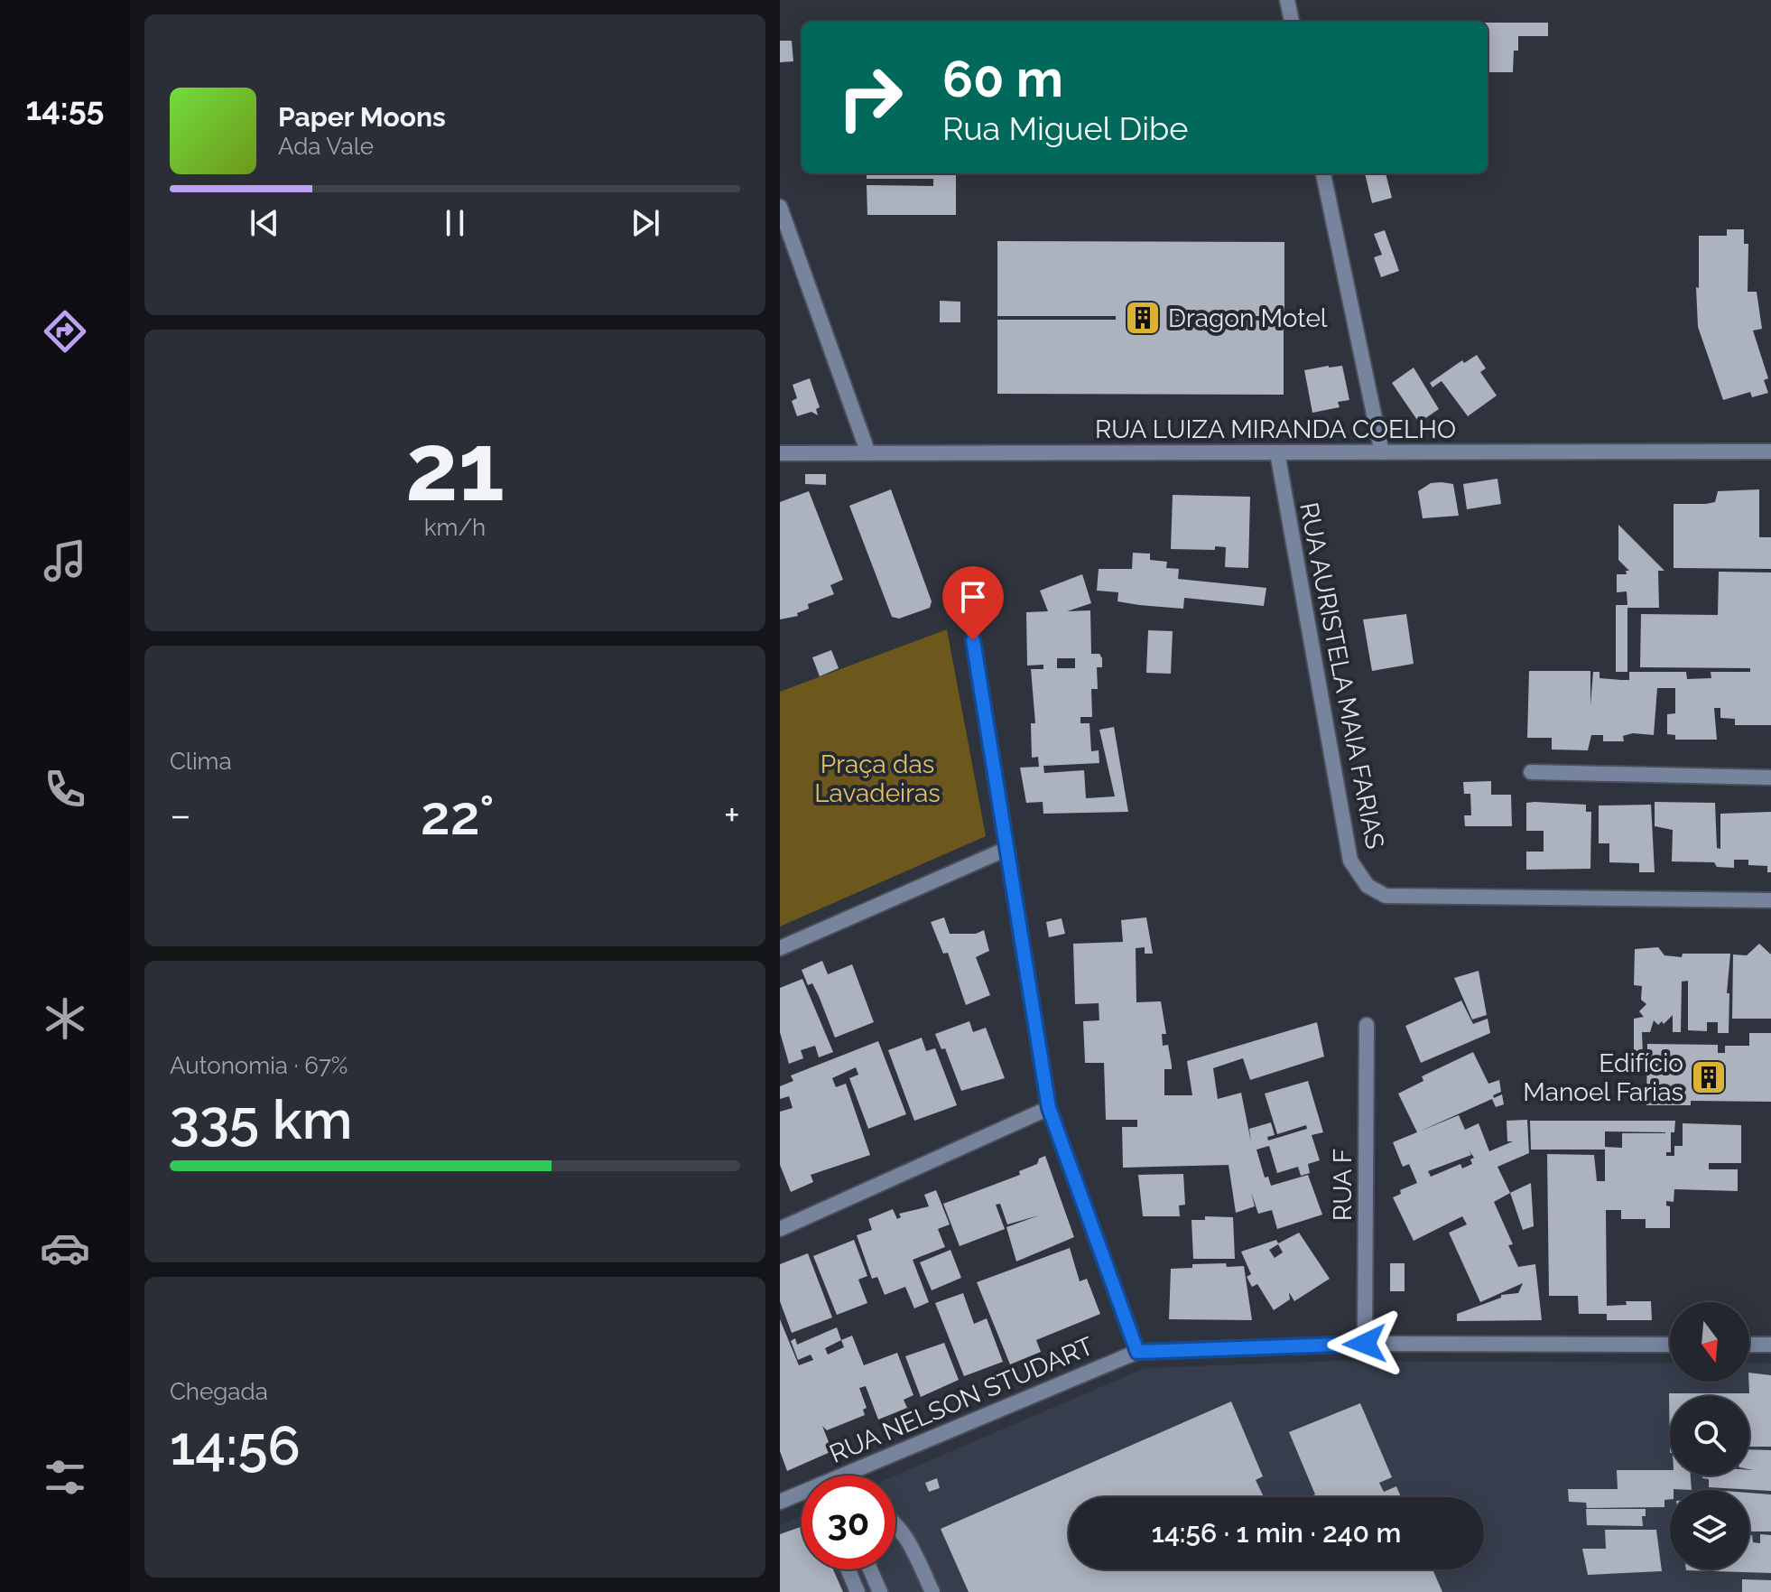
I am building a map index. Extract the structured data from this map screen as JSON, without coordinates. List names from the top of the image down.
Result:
{
  "streets": {
    "street": [
      "RUA LUIZA MIRANDA COELHO",
      "RUA AURISTELA MAIA FARIAS",
      "RUA F",
      "RUA NELSON STUDART"
    ]
  },
  "crossings": [
    ["RUA LUIZA MIRANDA COELHO", "RUA AURISTELA MAIA FARIAS"],
    ["RUA F", "RUA NELSON STUDART"]
  ],
  "parks": ["Praça das Lavadeiras"],
  "places": {
    "building": ["Dragon Motel", "Edifício Manoel Farias"]
  },
  "north": "bottom",
  "page": {
    "tabs": "14:55",
    "turn": ["60 m", "Rua Miguel Dibe"],
    "song": ["Paper Moons", "Ada Vale"],
    "tile": [
      ["21", "km/h"],
      "Clima",
      ["Autonomia · 67%", "335 km"],
      ["Chegada", "14:56"]
    ],
    "heat": ["−", "22°", "+"],
    "limit": "30",
    "trip": "14:56 · 1 min · 240 m"
  }
}
